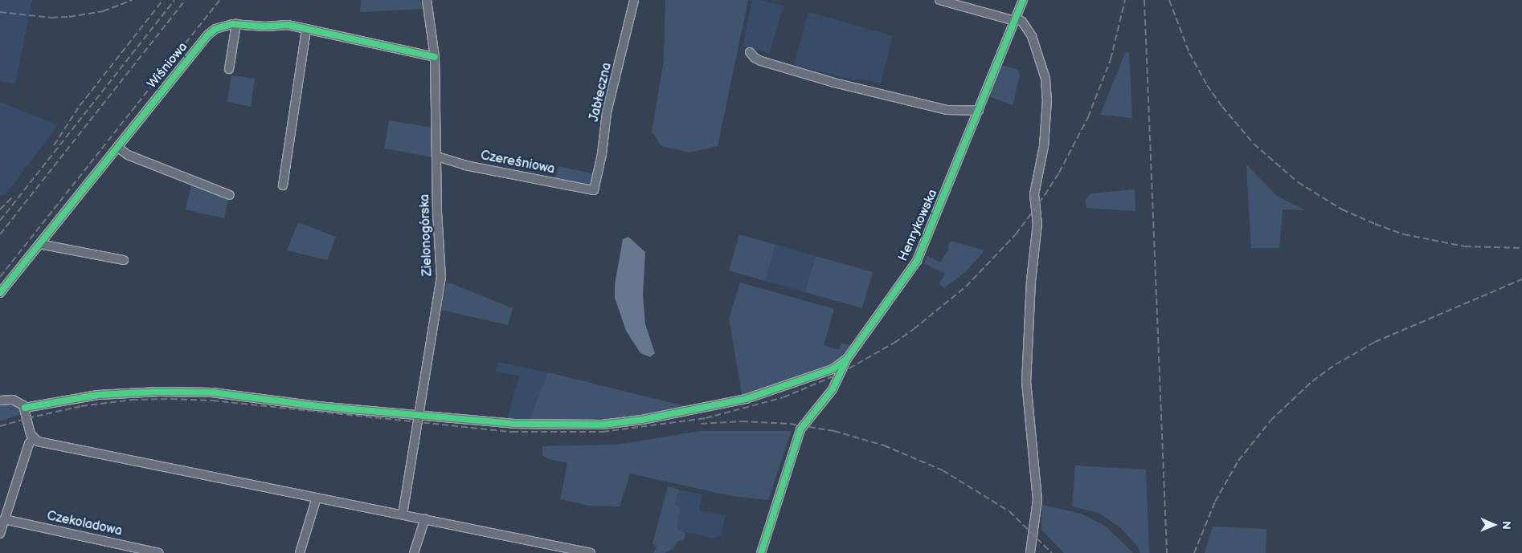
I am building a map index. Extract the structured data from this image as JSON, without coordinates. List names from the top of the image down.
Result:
{
  "streets": {
    "street": [
      "Wiśniowa",
      "Jabłeczna",
      "Czereśniowa",
      "Henrykowska",
      "Zielonogórska",
      "Czekoladowa"
    ]
  },
  "crossings": [
    ["Wiśniowa", "Zielonogórska"],
    ["Jabłeczna", "Czereśniowa"],
    ["Czereśniowa", "Zielonogórska"]
  ],
  "north": "right"
}
